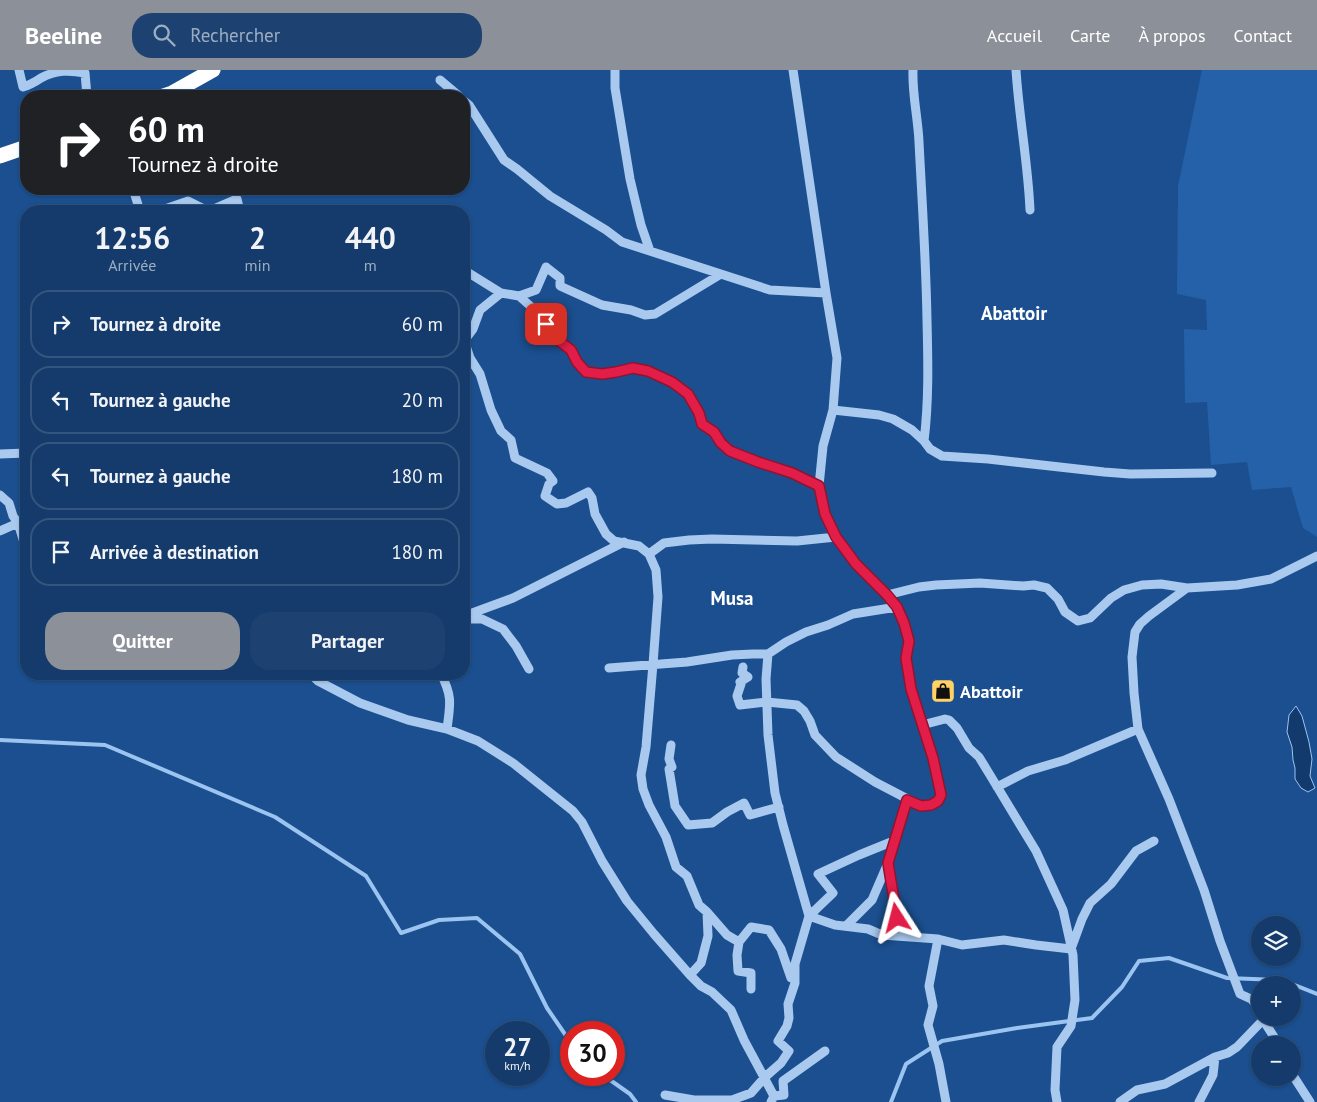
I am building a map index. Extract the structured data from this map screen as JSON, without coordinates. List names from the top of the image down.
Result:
{
  "districts": ["Abattoir", "Musa"],
  "places": {
    "shop": ["Abattoir"]
  },
  "page": {
    "header": "Beeline",
    "search": "Rechercher",
    "nav": [
      "Accueil",
      "Carte",
      "À propos",
      "Contact"
    ],
    "turn": ["60 m", "Tournez à droite"],
    "eta": [
      "12:56",
      "Arrivée",
      "2",
      "min",
      "440",
      "m"
    ],
    "list": [
      {
        "name": "Tournez à droite",
        "value": "60 m"
      },
      {
        "name": "Tournez à gauche",
        "value": "20 m"
      },
      {
        "name": "Tournez à gauche",
        "value": "180 m"
      },
      {
        "name": "Arrivée à destination",
        "value": "180 m"
      }
    ],
    "buttons": ["Quitter", "Partager"],
    "map_buttons": ["+", "−"],
    "speed": "27 km/h",
    "limit": "30"
  }
}
